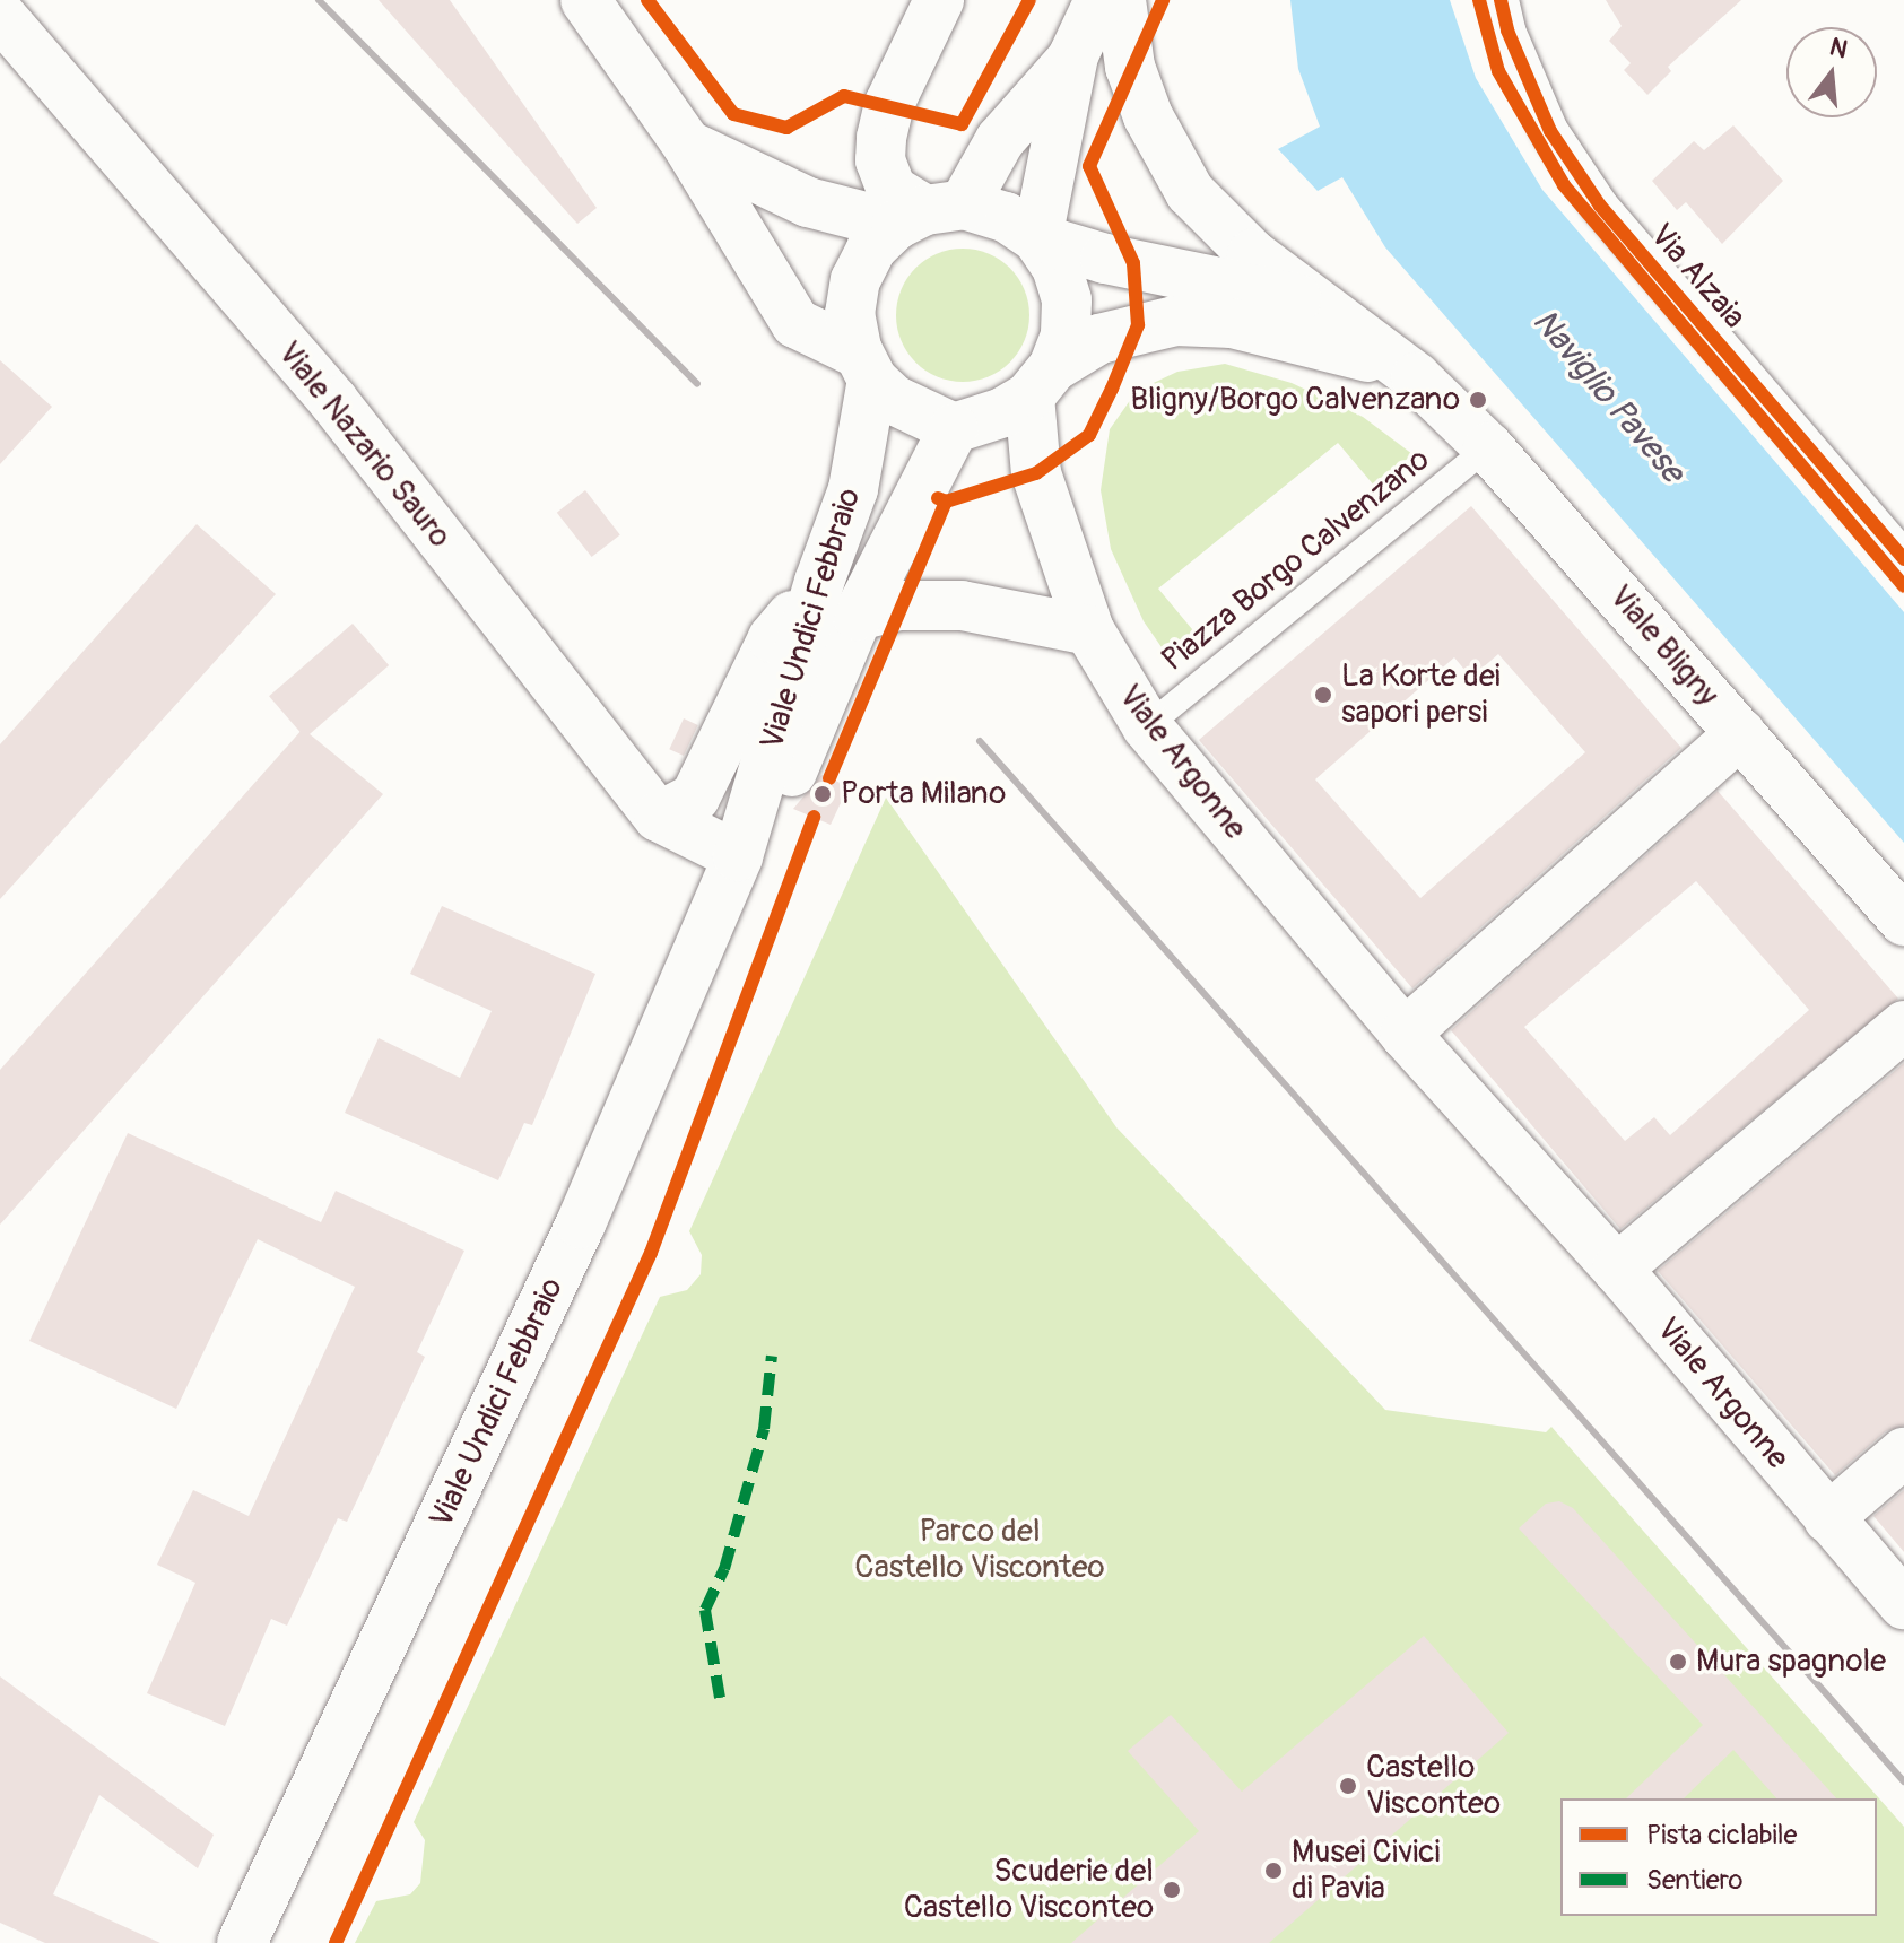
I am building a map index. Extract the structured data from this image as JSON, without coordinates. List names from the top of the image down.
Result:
{
  "streets": {
    "street": [
      "Via Alzaia",
      "Viale Nazario Sauro",
      "Viale Undici Febbraio",
      "Viale Bligny",
      "Viale Argonne"
    ],
    "lane": ["Piazza Borgo Calvenzano"]
  },
  "crossings": [
    ["Viale Nazario Sauro", "Viale Undici Febbraio"],
    ["Piazza Borgo Calvenzano", "Viale Bligny"],
    ["Piazza Borgo Calvenzano", "Viale Argonne"],
    ["Viale Undici Febbraio", "Viale Bligny"],
    ["Viale Undici Febbraio", "Viale Argonne"],
    ["Viale Bligny", "Viale Argonne"]
  ],
  "water": ["Naviglio Pavese"],
  "parks": ["Parco del Castello Visconteo"],
  "places": [
    "Bligny/Borgo Calvenzano",
    "La Korte dei sapori persi",
    "Porta Milano",
    "Mura spagnole",
    "Castello Visconteo",
    "Musei Civici di Pavia",
    "Scuderie del Castello Visconteo"
  ],
  "legend": ["Pista ciclabile", "Sentiero"],
  "north": "top"
}
